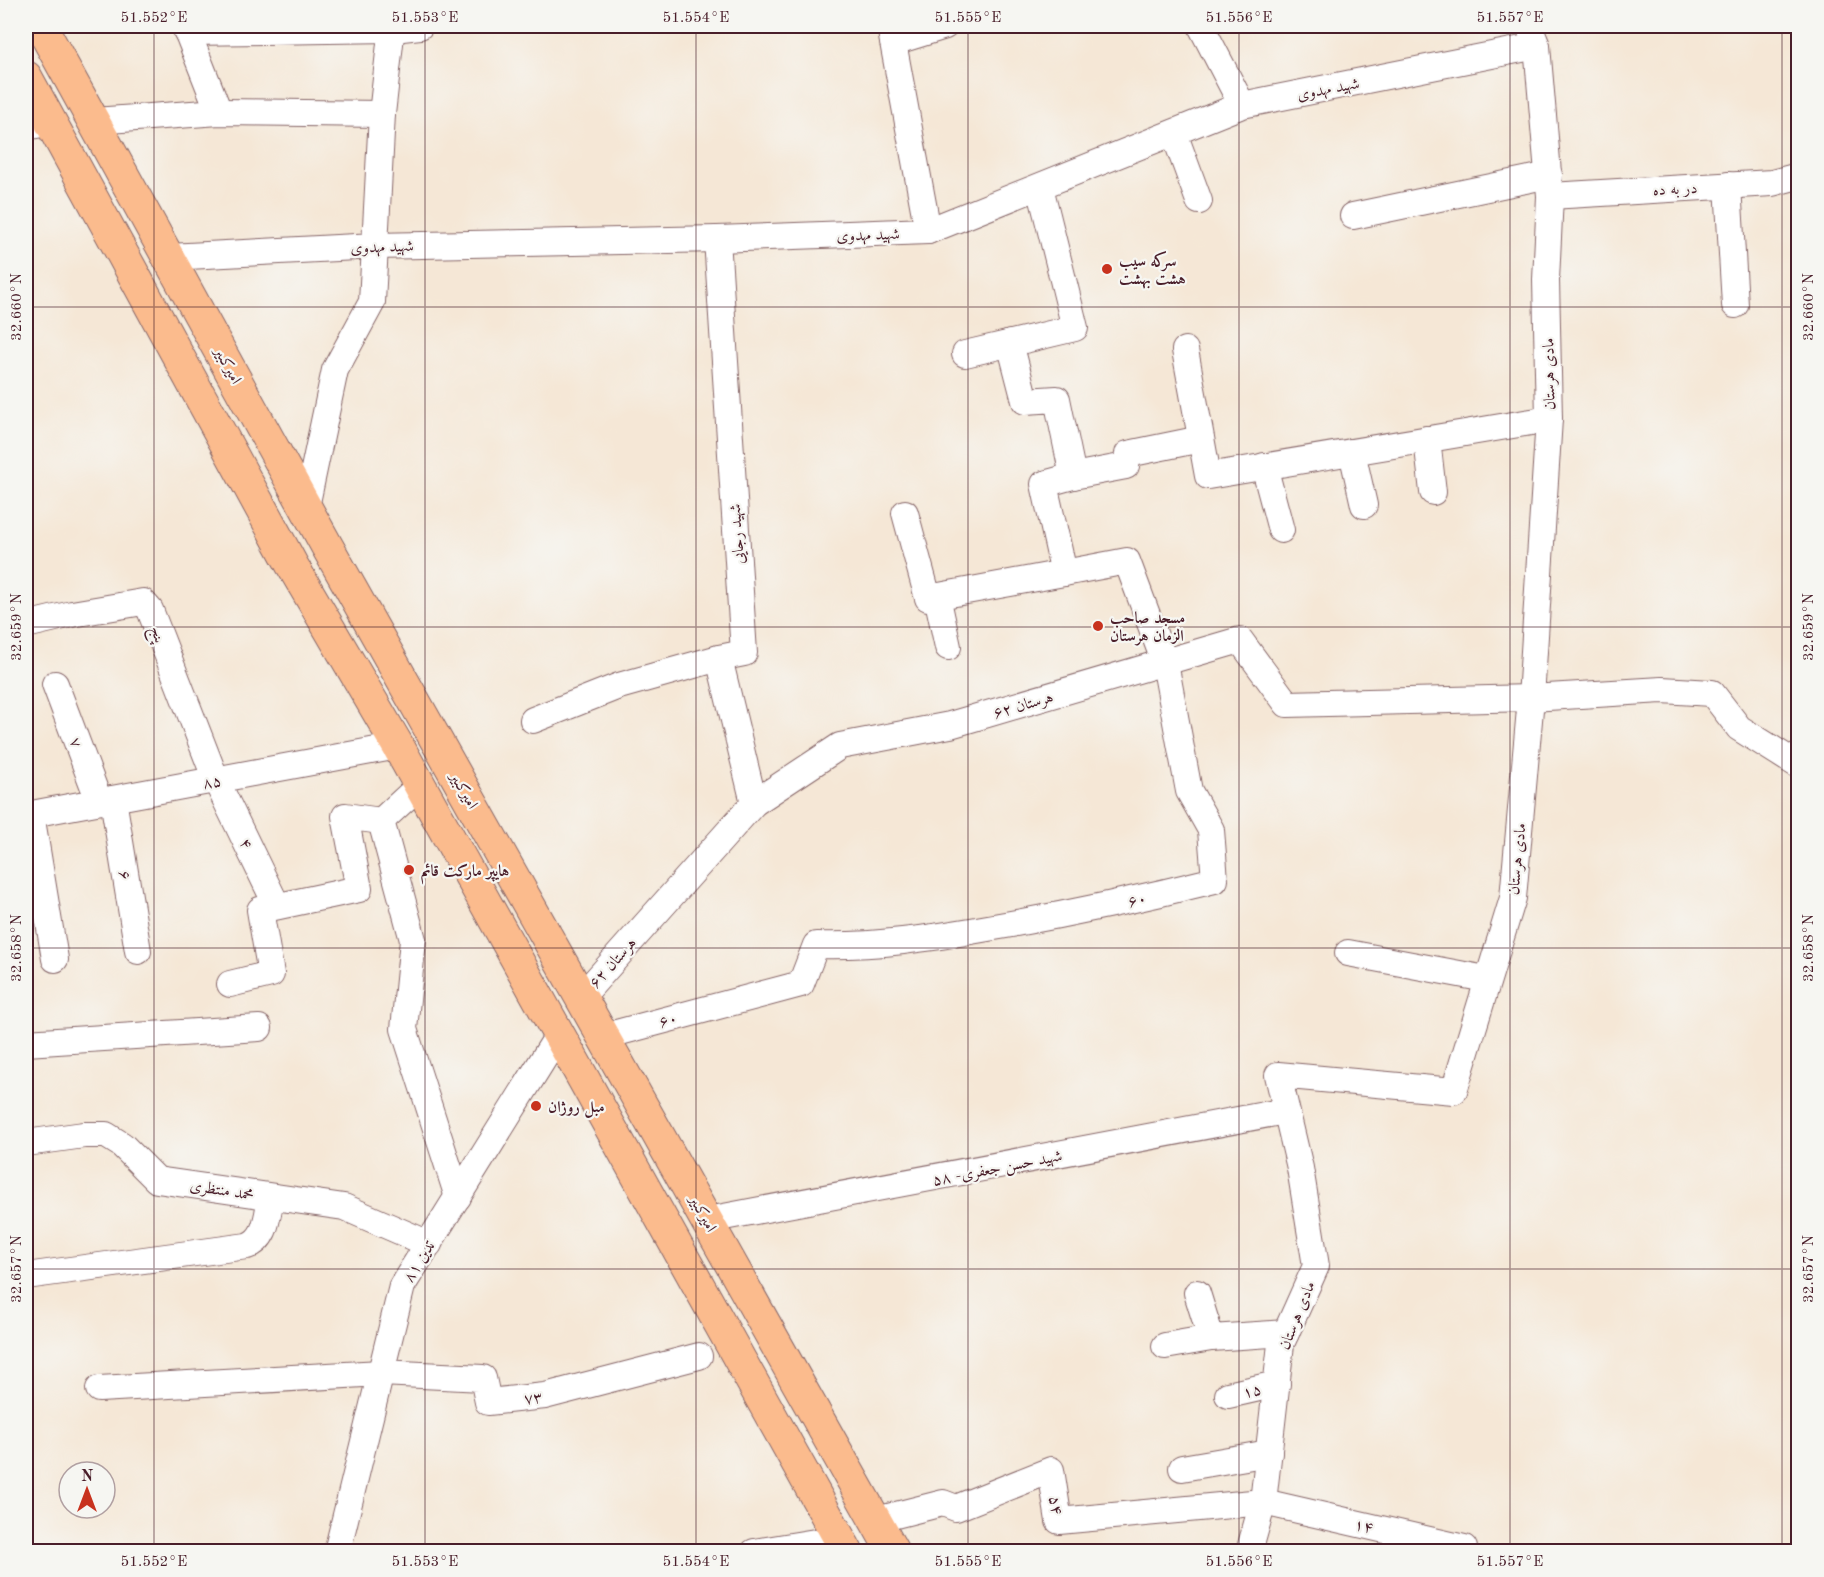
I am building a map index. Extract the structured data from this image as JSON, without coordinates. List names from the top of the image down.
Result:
{
  "streets": {
    "main road": ["امیرکبیر"],
    "street": [
      "شهید مهدوی",
      "در به ده",
      "مادی هرستان",
      "شهید رجایی",
      "پنج",
      "هرستان ۶۲",
      "۷",
      "۸۵",
      "۴",
      "۶",
      "۶۰",
      "شهید حسن جعفری- ۵۸",
      "محمد منتظری",
      "تدین ۸۱",
      "۱۵",
      "۷۳",
      "۵۴",
      "۱۴"
    ]
  },
  "crossings": [
    ["شهید مهدوی", "امیرکبیر"],
    ["شهید مهدوی", "مادی هرستان"],
    ["شهید مهدوی", "شهید رجایی"],
    ["در به ده", "مادی هرستان"],
    ["امیرکبیر", "هرستان ۶۲"],
    ["امیرکبیر", "۶۰"],
    ["امیرکبیر", "شهید حسن جعفری- ۵۸"],
    ["امیرکبیر", "۵۴"],
    ["مادی هرستان", "هرستان ۶۲"],
    ["مادی هرستان", "شهید حسن جعفری- ۵۸"],
    ["مادی هرستان", "۱۵"],
    ["مادی هرستان", "۵۴"],
    ["مادی هرستان", "۱۴"],
    ["پنج", "۸۵"],
    ["پنج", "۴"],
    ["هرستان ۶۲", "۶۰"],
    ["۷", "۸۵"],
    ["۷", "۶"],
    ["۸۵", "۴"],
    ["۸۵", "۶"],
    ["محمد منتظری", "تدین ۸۱"],
    ["تدین ۸۱", "۷۳"],
    ["۵۴", "۱۴"]
  ],
  "places": [
    "سرکه سیب هشت بهشت",
    "مسجد صاحب الزمان هرستان",
    "هایپر مارکت قائم",
    "مبل روژان"
  ],
  "north": "top",
  "coordinates": [
    "51.552°E",
    "51.553°E",
    "51.554°E",
    "51.555°E",
    "51.556°E",
    "51.557°E",
    "32.660°N",
    "32.659°N",
    "32.658°N",
    "32.657°N"
  ]
}
